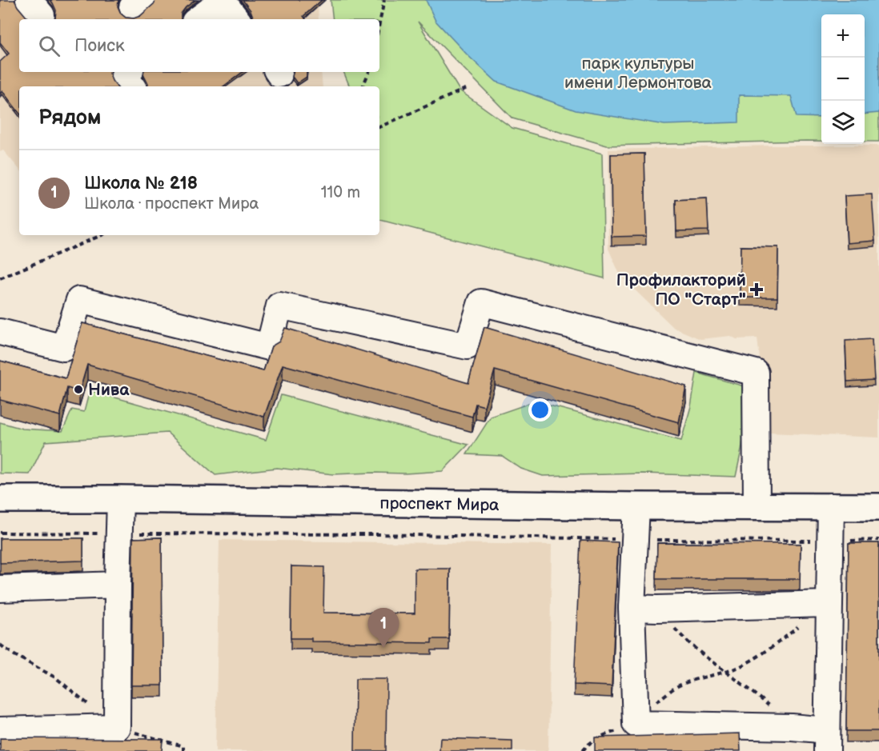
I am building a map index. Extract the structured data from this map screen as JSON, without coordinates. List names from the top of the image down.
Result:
{
  "streets": {
    "main road": ["проспект Мира"]
  },
  "parks": ["парк культуры имени Лермонтова"],
  "places": {
    "health": ["Профилакторий ПО \"Старт\""],
    "other": ["Нива"]
  },
  "page": {
    "map_buttons": ["+", "−"],
    "search": "Поиск",
    "heading": "Рядом",
    "list": [
      {
        "mark": "1",
        "name": "Школа № 218",
        "note": "Школа · проспект Мира",
        "value": "110 m"
      }
    ],
    "pins": "1"
  }
}
